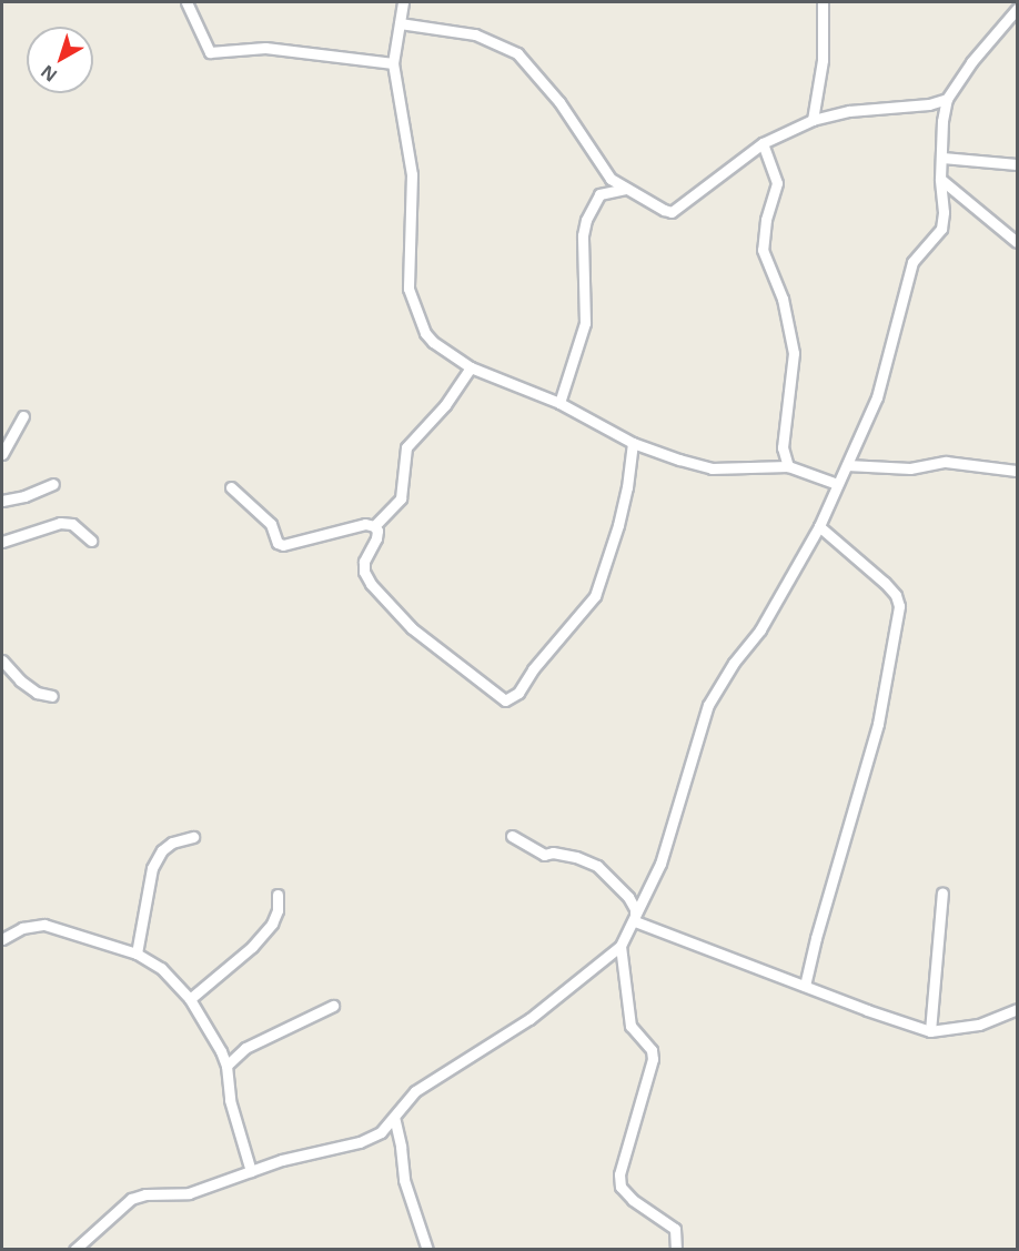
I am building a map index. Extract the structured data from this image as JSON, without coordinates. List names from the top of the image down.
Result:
{
  "north": "bottom left"
}
